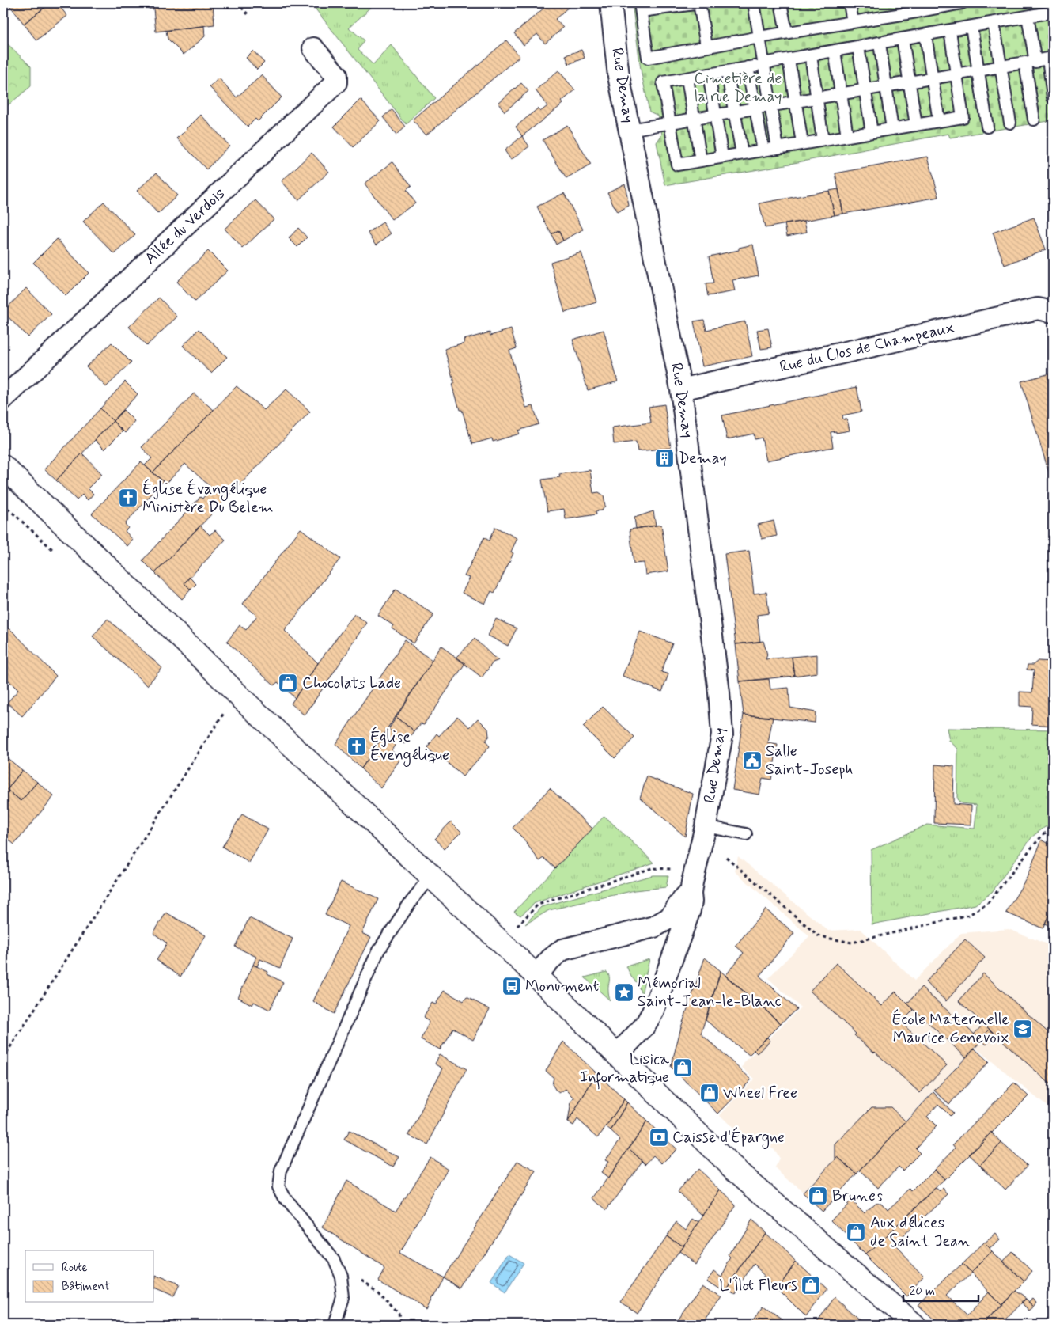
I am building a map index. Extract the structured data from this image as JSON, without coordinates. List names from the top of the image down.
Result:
{
  "streets": {
    "street": ["Rue Demay", "Allée du Verdois", "Rue du Clos de Champeaux"]
  },
  "crossings": [
    ["Rue Demay", "Rue du Clos de Champeaux"]
  ],
  "parks": ["Cimetière de la rue Demay"],
  "places": {
    "building": ["Demay"],
    "church": ["Église Évangélique Ministère Du Belem", "Église Évengélique"],
    "shop": [
      "Chocolats Lade",
      "Lisica Informatique",
      "Wheel Free",
      "Brunes",
      "Aux délices de Saint Jean",
      "L'Îlot Fleurs"
    ],
    "public building": ["Salle Saint-Joseph"],
    "bus stop": ["Monument"],
    "place": ["Mémorial Saint-Jean-le-Blanc"],
    "school or university": ["École Maternelle Maurice Genevoix"],
    "bank": ["Caisse d'Épargne"]
  },
  "legend": ["Route", "Bâtiment"],
  "scale_bar": "20 m"
}
